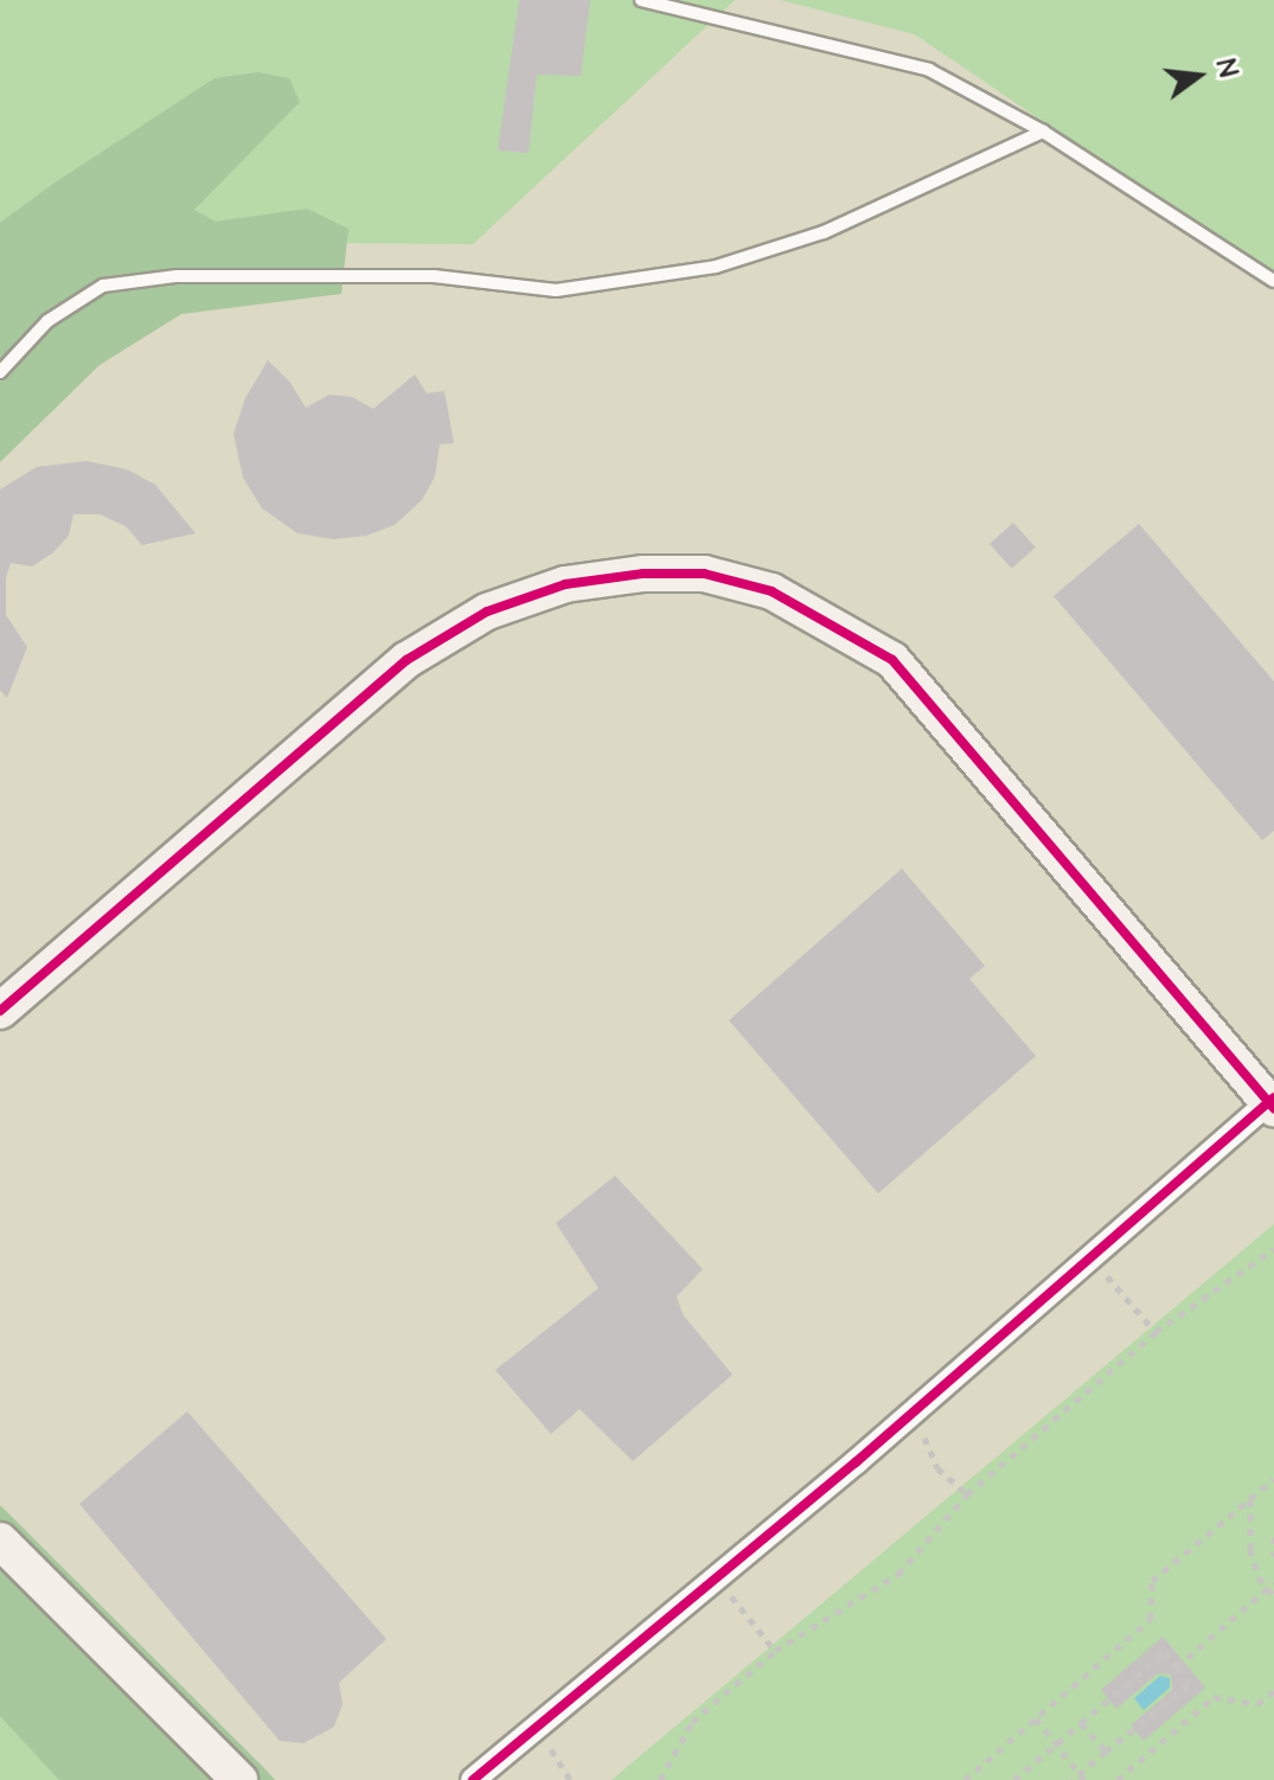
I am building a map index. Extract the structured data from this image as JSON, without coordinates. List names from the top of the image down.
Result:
{
  "north": "right"
}
